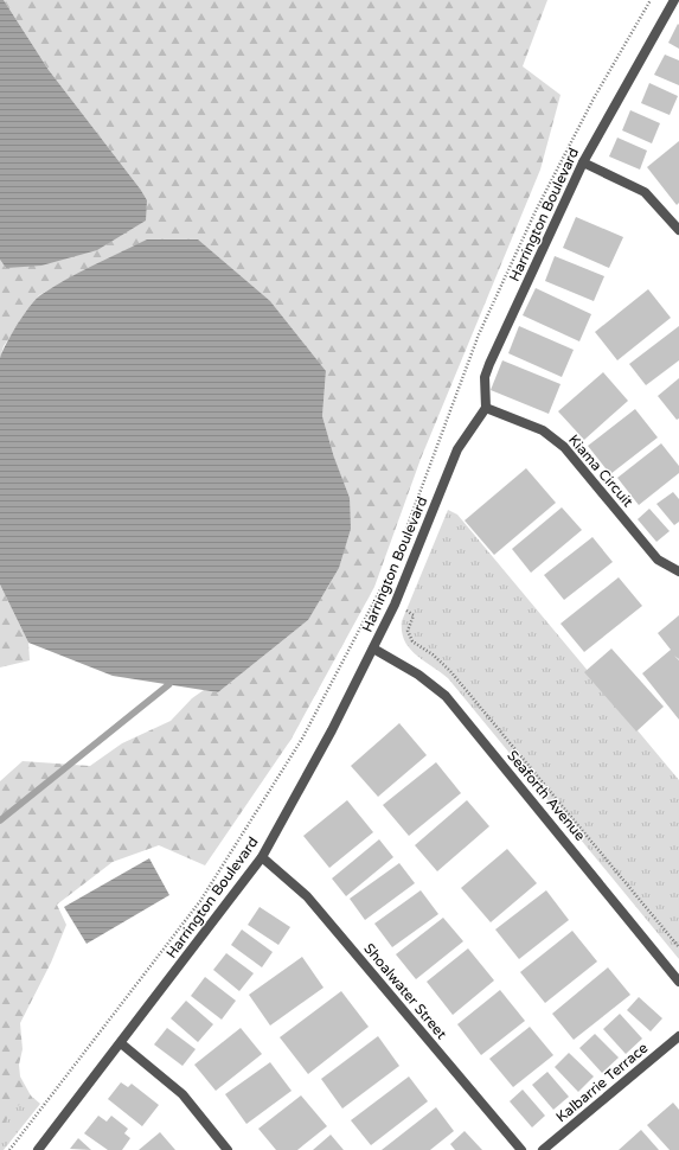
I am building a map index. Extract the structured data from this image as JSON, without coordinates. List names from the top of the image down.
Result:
{
  "streets": {
    "street": [
      "Harrington Boulevard",
      "Kiama Circuit",
      "Seaforth Avenue",
      "Shoalwater Street",
      "Kalbarrie Terrace"
    ]
  },
  "crossings": [
    ["Harrington Boulevard", "Kiama Circuit"],
    ["Harrington Boulevard", "Seaforth Avenue"],
    ["Harrington Boulevard", "Shoalwater Street"]
  ]
}
